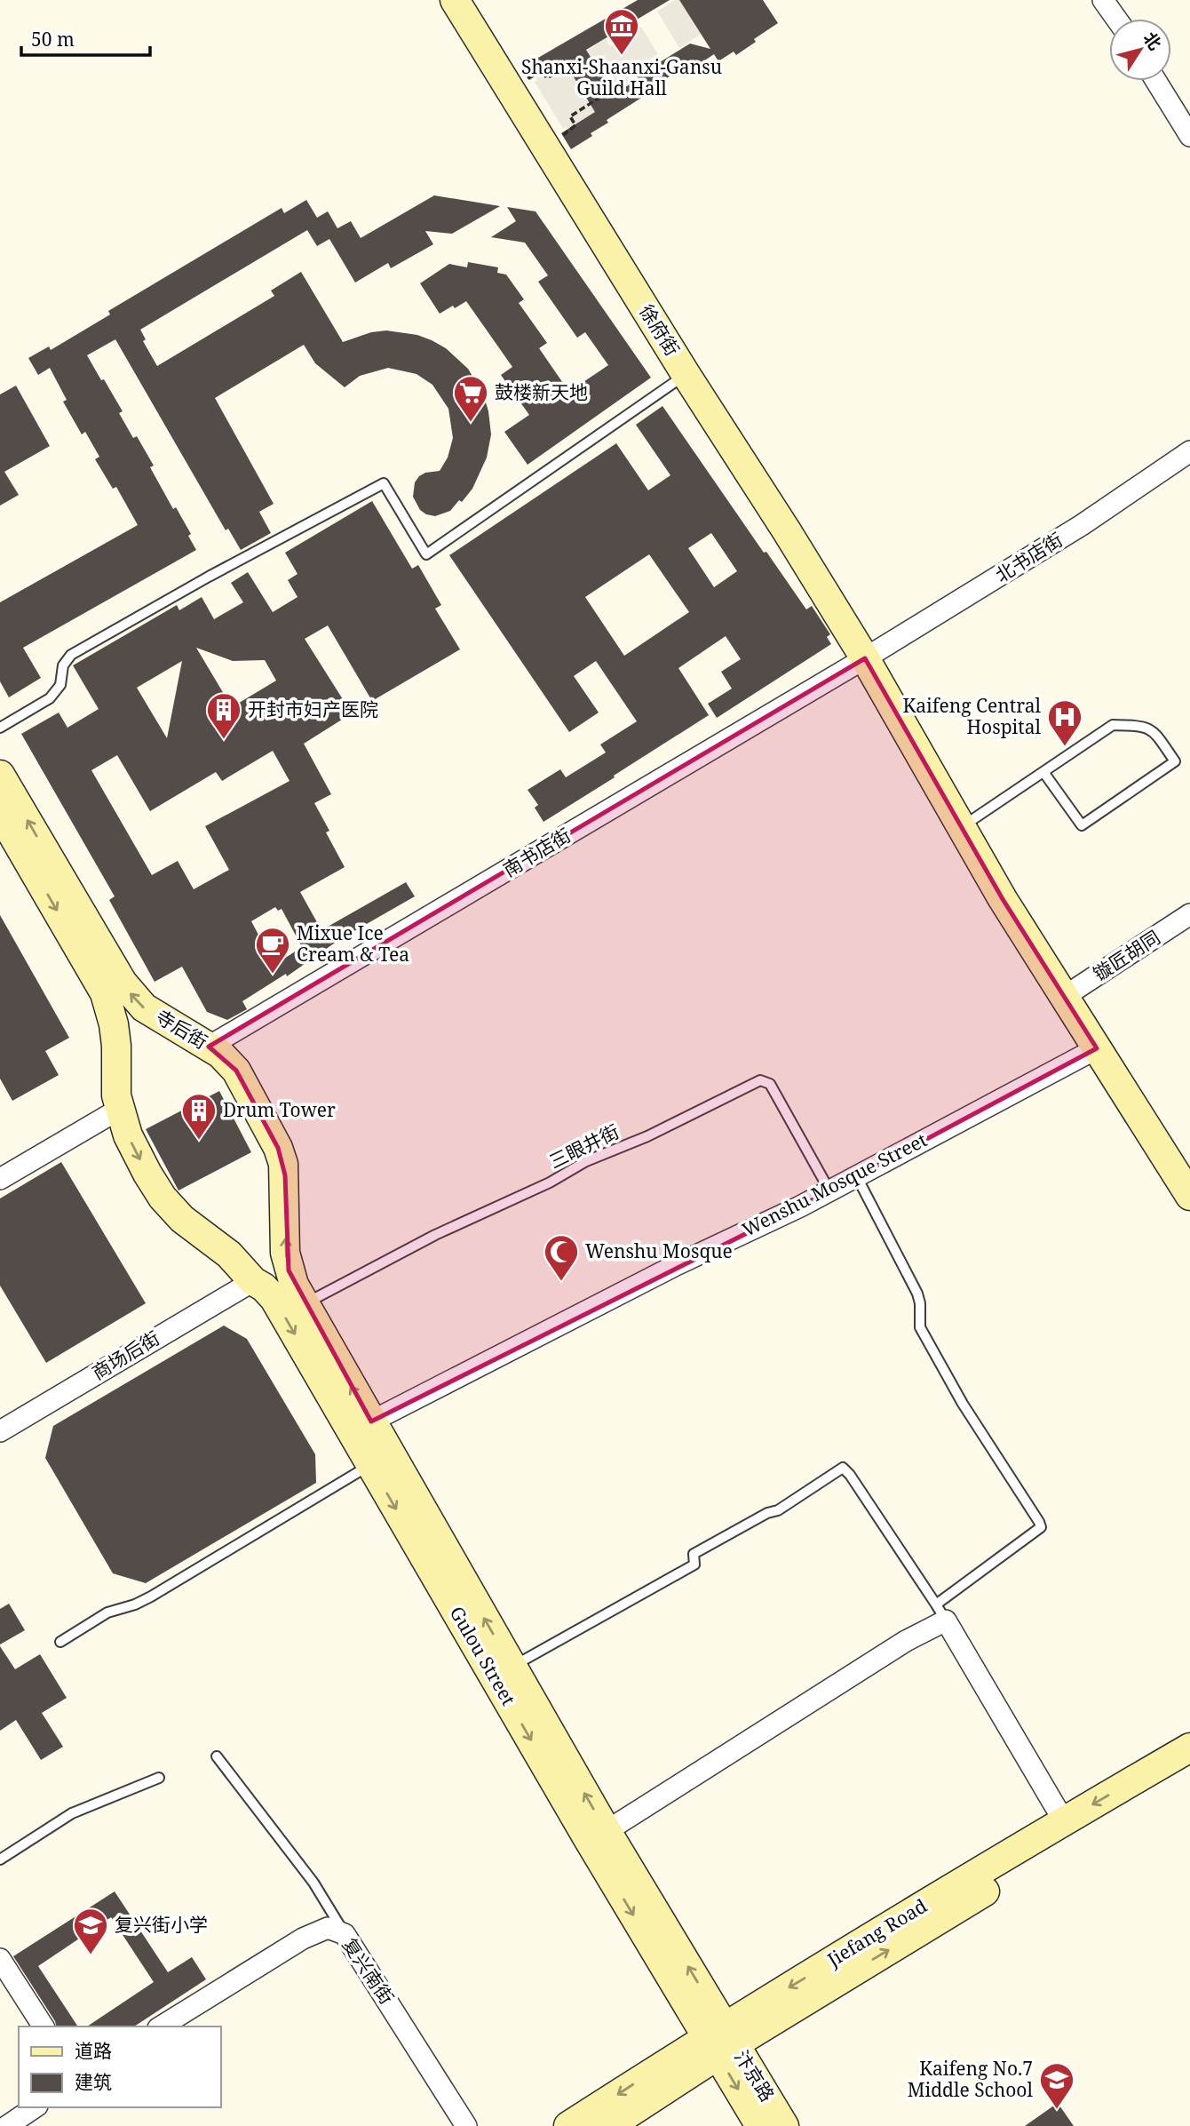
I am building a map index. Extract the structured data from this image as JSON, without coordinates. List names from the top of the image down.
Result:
{
  "streets": {
    "street": [
      "徐府街",
      "北书店街",
      "南书店街",
      "镟匠胡同",
      "寺后街",
      "Wenshu Mosque Street",
      "商场后街",
      "Gulou Street",
      "Jiefang Road",
      "复兴南街",
      "汴京路"
    ],
    "lane": ["三眼井街"]
  },
  "crossings": [
    ["徐府街", "北书店街"],
    ["徐府街", "南书店街"],
    ["徐府街", "镟匠胡同"],
    ["徐府街", "Wenshu Mosque Street"],
    ["北书店街", "南书店街"],
    ["南书店街", "寺后街"],
    ["寺后街", "三眼井街"],
    ["寺后街", "Gulou Street"],
    ["三眼井街", "Wenshu Mosque Street"],
    ["三眼井街", "Gulou Street"],
    ["Wenshu Mosque Street", "Gulou Street"],
    ["商场后街", "Gulou Street"],
    ["Gulou Street", "Jiefang Road"],
    ["Gulou Street", "汴京路"],
    ["Jiefang Road", "汴京路"]
  ],
  "places": {
    "museum": ["Shanxi-Shaanxi-Gansu Guild Hall"],
    "supermarket": ["鼓楼新天地"],
    "building": ["开封市妇产医院", "Drum Tower"],
    "hospital": ["Kaifeng Central Hospital"],
    "cafe": ["Mixue Ice Cream & Tea"],
    "mosque": ["Wenshu Mosque"],
    "school or university": ["复兴街小学", "Kaifeng No.7 Middle School"]
  },
  "legend": ["道路", "建筑"],
  "scale_bar": "50 m",
  "north": "top right"
}
